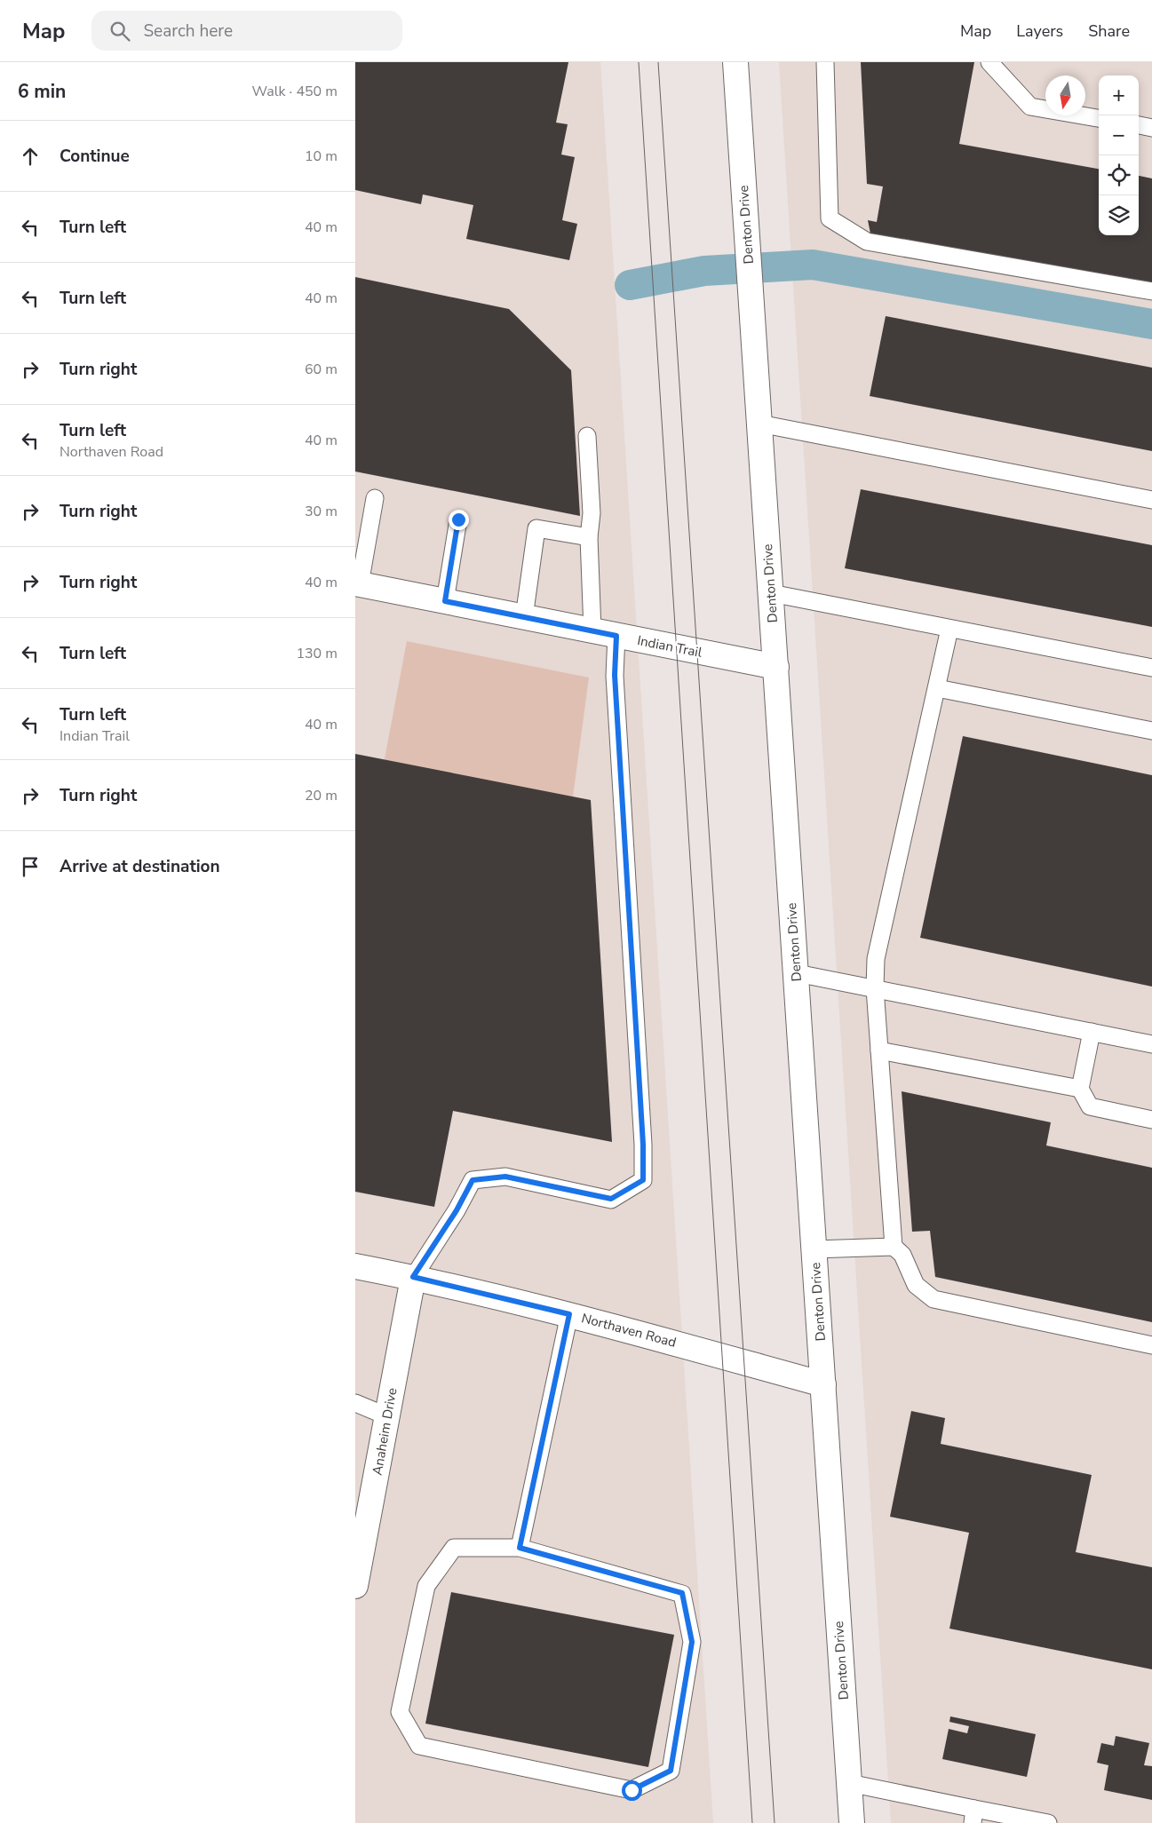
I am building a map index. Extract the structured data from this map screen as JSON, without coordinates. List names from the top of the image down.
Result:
{
  "streets": {
    "street": [
      "Denton Drive",
      "Indian Trail",
      "Northaven Road",
      "Anaheim Drive"
    ]
  },
  "crossings": [
    ["Denton Drive", "Indian Trail"],
    ["Denton Drive", "Northaven Road"],
    ["Northaven Road", "Anaheim Drive"]
  ],
  "north": "bottom",
  "page": {
    "header": "Map",
    "search": "Search here",
    "nav": ["Map", "Layers", "Share"],
    "heading": ["6 min", "Walk · 450 m"],
    "map_buttons": ["+", "−"],
    "list": [
      ["Continue", "10 m"],
      ["Turn left", "40 m"],
      ["Turn left", "40 m"],
      ["Turn right", "60 m"],
      ["Turn left", "Northaven Road", "40 m"],
      ["Turn right", "30 m"],
      ["Turn right", "40 m"],
      ["Turn left", "130 m"],
      ["Turn left", "Indian Trail", "40 m"],
      ["Turn right", "20 m"],
      "Arrive at destination"
    ]
  }
}
